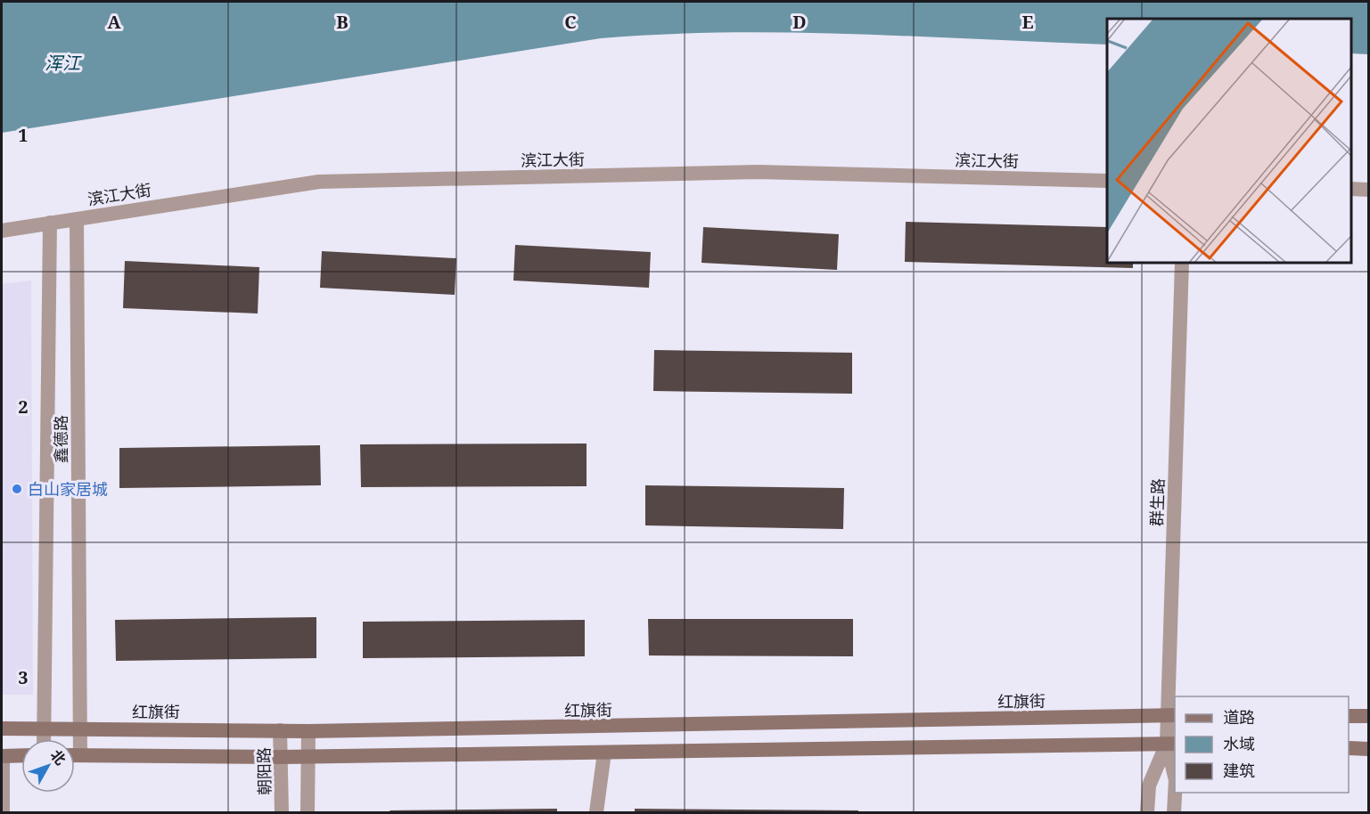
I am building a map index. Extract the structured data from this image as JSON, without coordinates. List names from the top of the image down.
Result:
{
  "streets": {
    "main road": ["红旗街"],
    "street": [
      "滨江大街",
      "鑫德路",
      "群生路",
      "朝阳路"
    ]
  },
  "crossings": [
    ["滨江大街", "鑫德路"],
    ["鑫德路", "红旗街"],
    ["群生路", "红旗街"],
    ["红旗街", "朝阳路"]
  ],
  "water": ["浑江"],
  "places": ["白山家居城"],
  "legend": ["道路", "水域", "建筑"],
  "north": "top right",
  "grid": {
    "columns": [
      "A",
      "B",
      "C",
      "D",
      "E"
    ],
    "rows": ["1", "2", "3"]
  }
}
